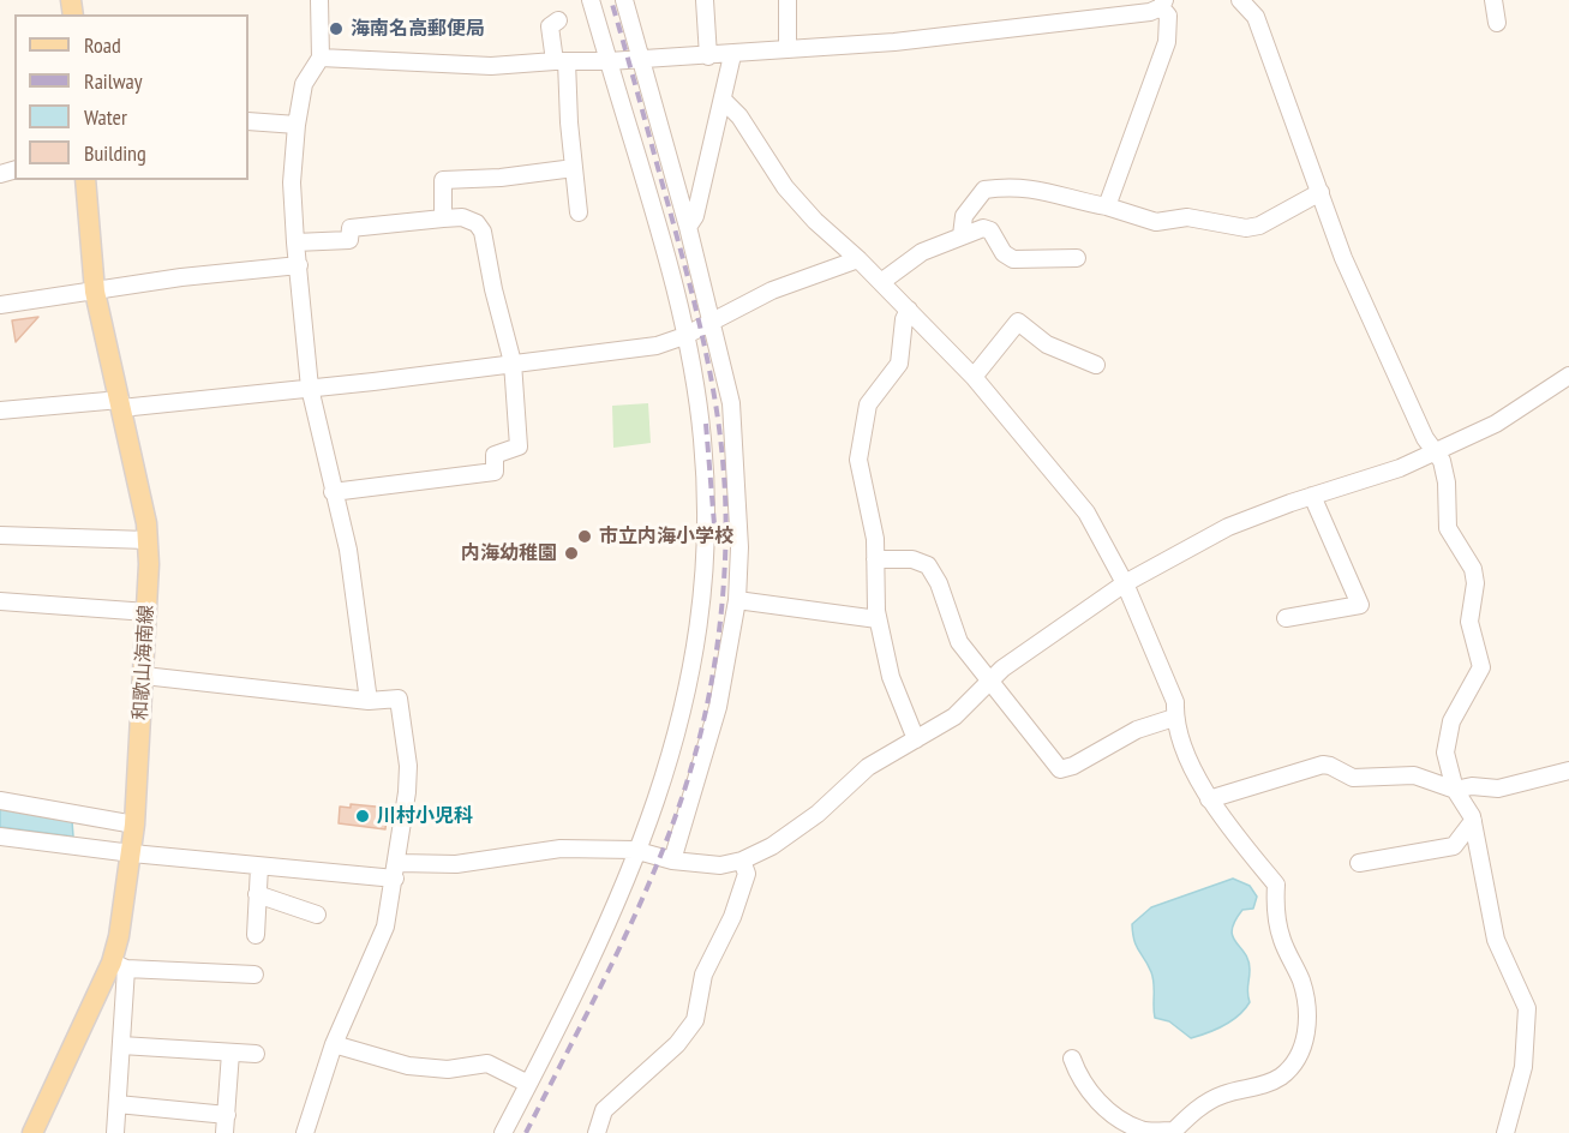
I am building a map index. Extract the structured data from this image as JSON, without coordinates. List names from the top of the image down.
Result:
{
  "streets": {
    "main road": ["和歌山海南線"]
  },
  "places": [
    "海南名高郵便局",
    "市立内海小学校",
    "内海幼稚園",
    "川村小児科"
  ],
  "legend": [
    "Road",
    "Railway",
    "Water",
    "Building"
  ]
}
